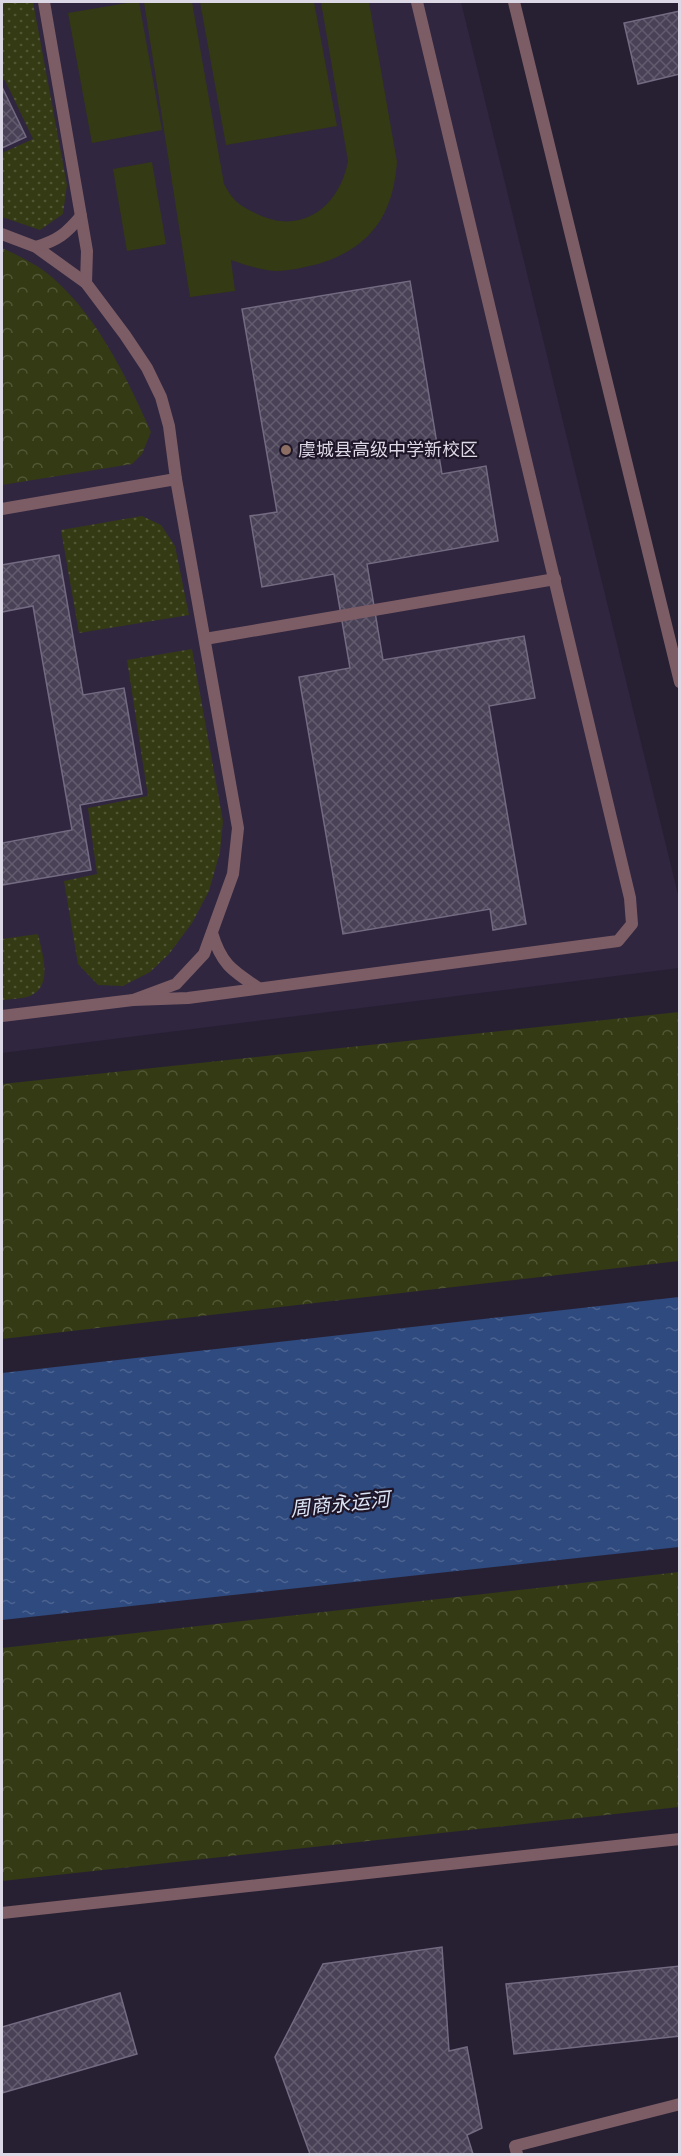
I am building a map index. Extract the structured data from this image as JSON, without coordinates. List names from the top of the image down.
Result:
{
  "water": ["周商永运河"],
  "places": ["虞城县高级中学新校区"]
}
